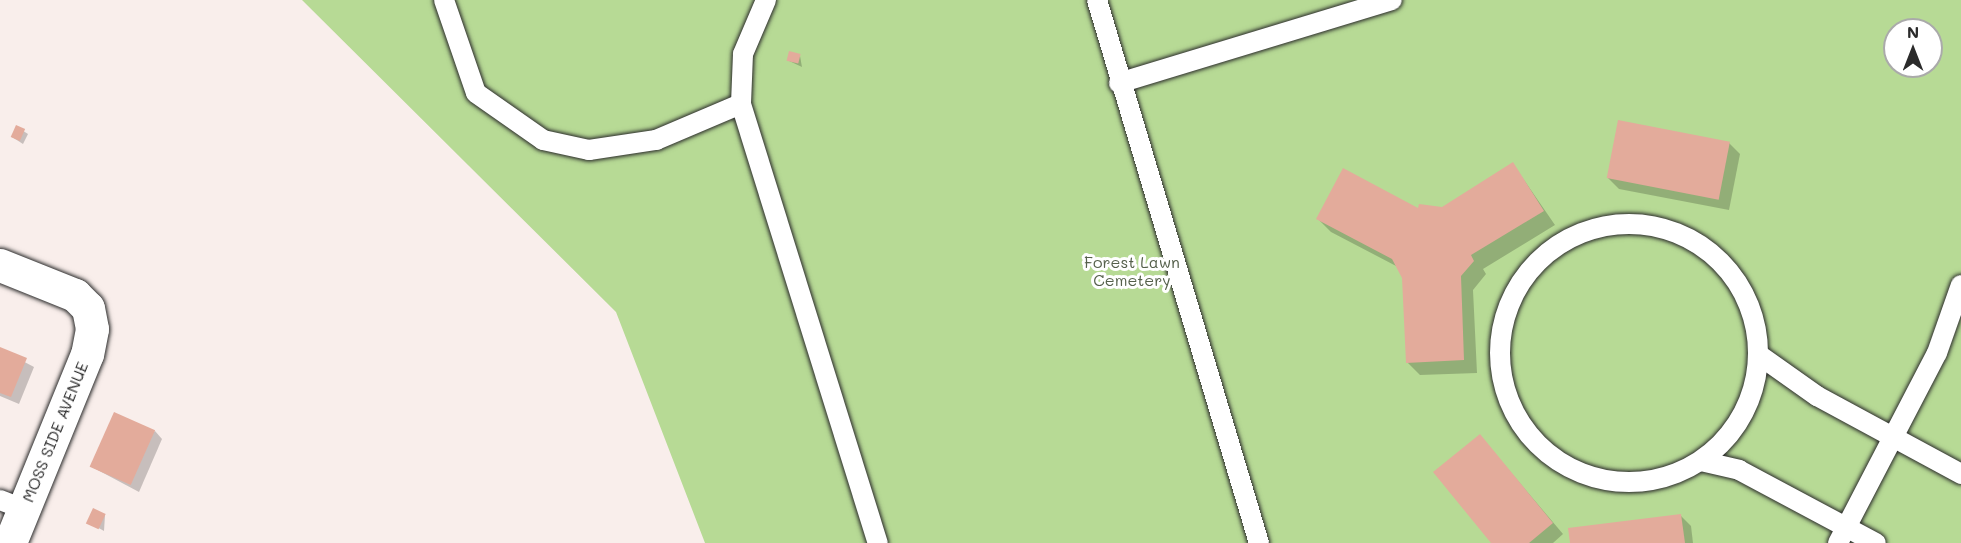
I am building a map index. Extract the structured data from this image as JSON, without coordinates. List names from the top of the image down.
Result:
{
  "streets": {
    "street": ["MOSS SIDE AVENUE"]
  },
  "parks": ["Forest Lawn Cemetery"],
  "north": "top"
}
